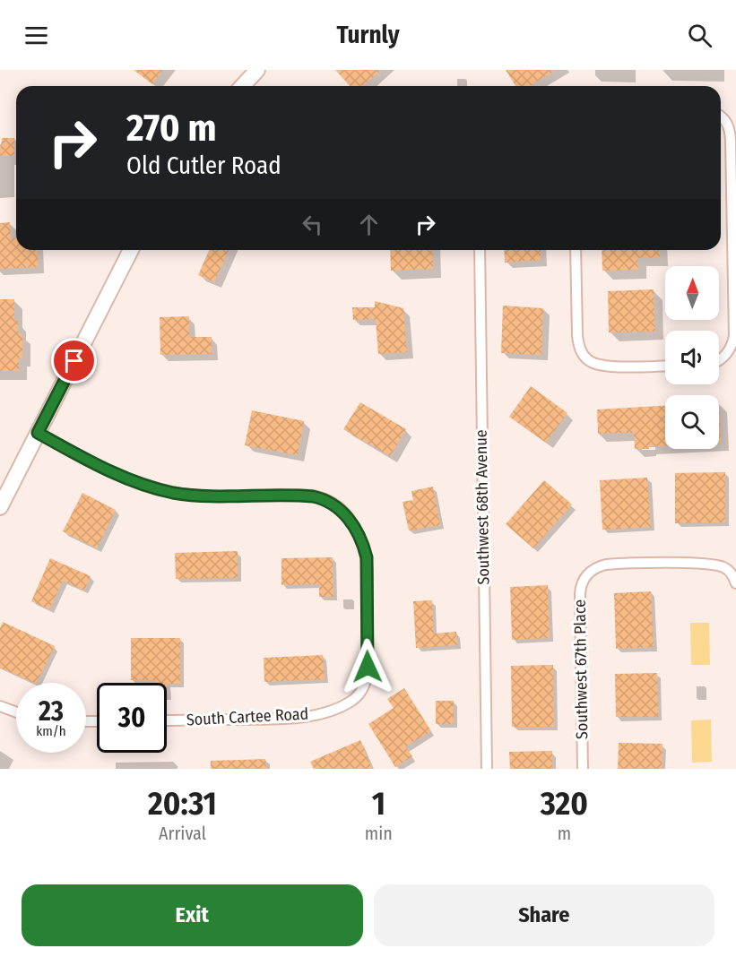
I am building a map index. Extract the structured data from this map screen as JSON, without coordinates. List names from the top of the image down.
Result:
{
  "streets": {
    "street": ["Southwest 68th Avenue", "Southwest 67th Place", "South Cartee Road"]
  },
  "north": "top",
  "page": {
    "header": "Turnly",
    "turn": ["270 m", "Old Cutler Road"],
    "speed": "23 km/h",
    "limit": "30",
    "eta": [
      "20:31",
      "Arrival",
      "1",
      "min",
      "320",
      "m"
    ],
    "buttons": ["Exit", "Share"]
  }
}
